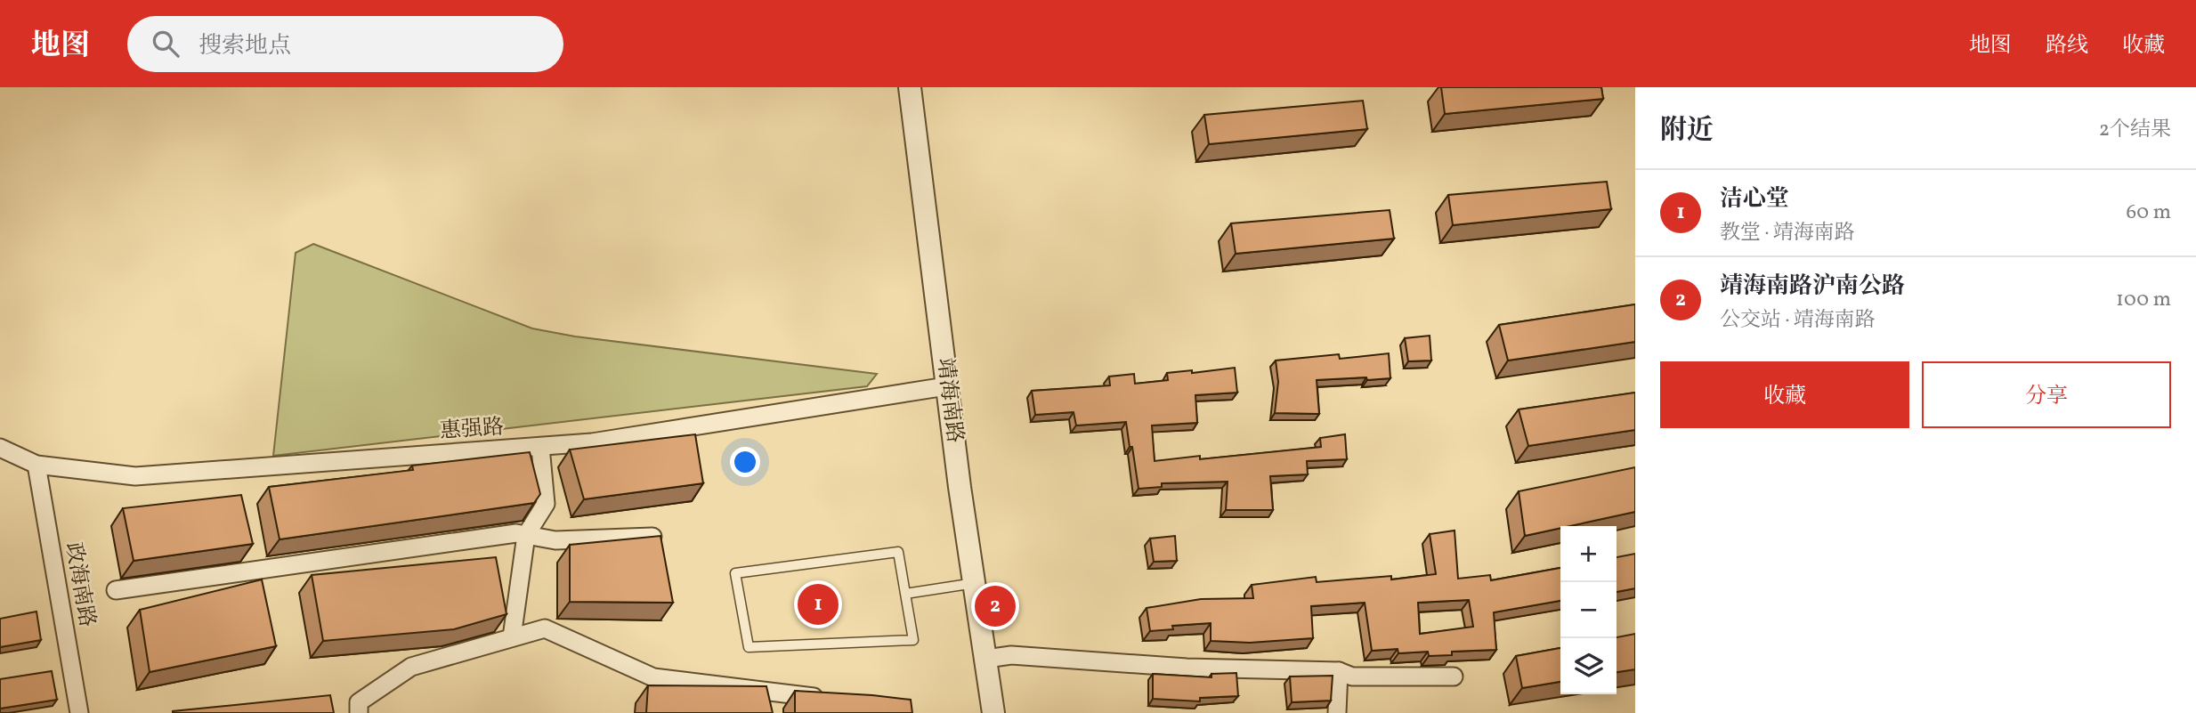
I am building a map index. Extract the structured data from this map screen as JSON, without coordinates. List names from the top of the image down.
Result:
{
  "streets": {
    "street": ["靖海南路", "惠强路", "政海南路"]
  },
  "crossings": [
    ["靖海南路", "惠强路"],
    ["惠强路", "政海南路"]
  ],
  "page": {
    "header": "地图",
    "search": "搜索地点",
    "nav": ["地图", "路线", "收藏"],
    "heading": ["附近", "2个结果"],
    "list": [
      {
        "mark": "1",
        "name": "洁心堂",
        "note": "教堂 · 靖海南路",
        "value": "60 m"
      },
      {
        "mark": "2",
        "name": "靖海南路沪南公路",
        "note": "公交站 · 靖海南路",
        "value": "100 m"
      }
    ],
    "buttons": ["收藏", "分享"],
    "map_buttons": ["+", "−"],
    "pins": ["1", "2"]
  }
}
